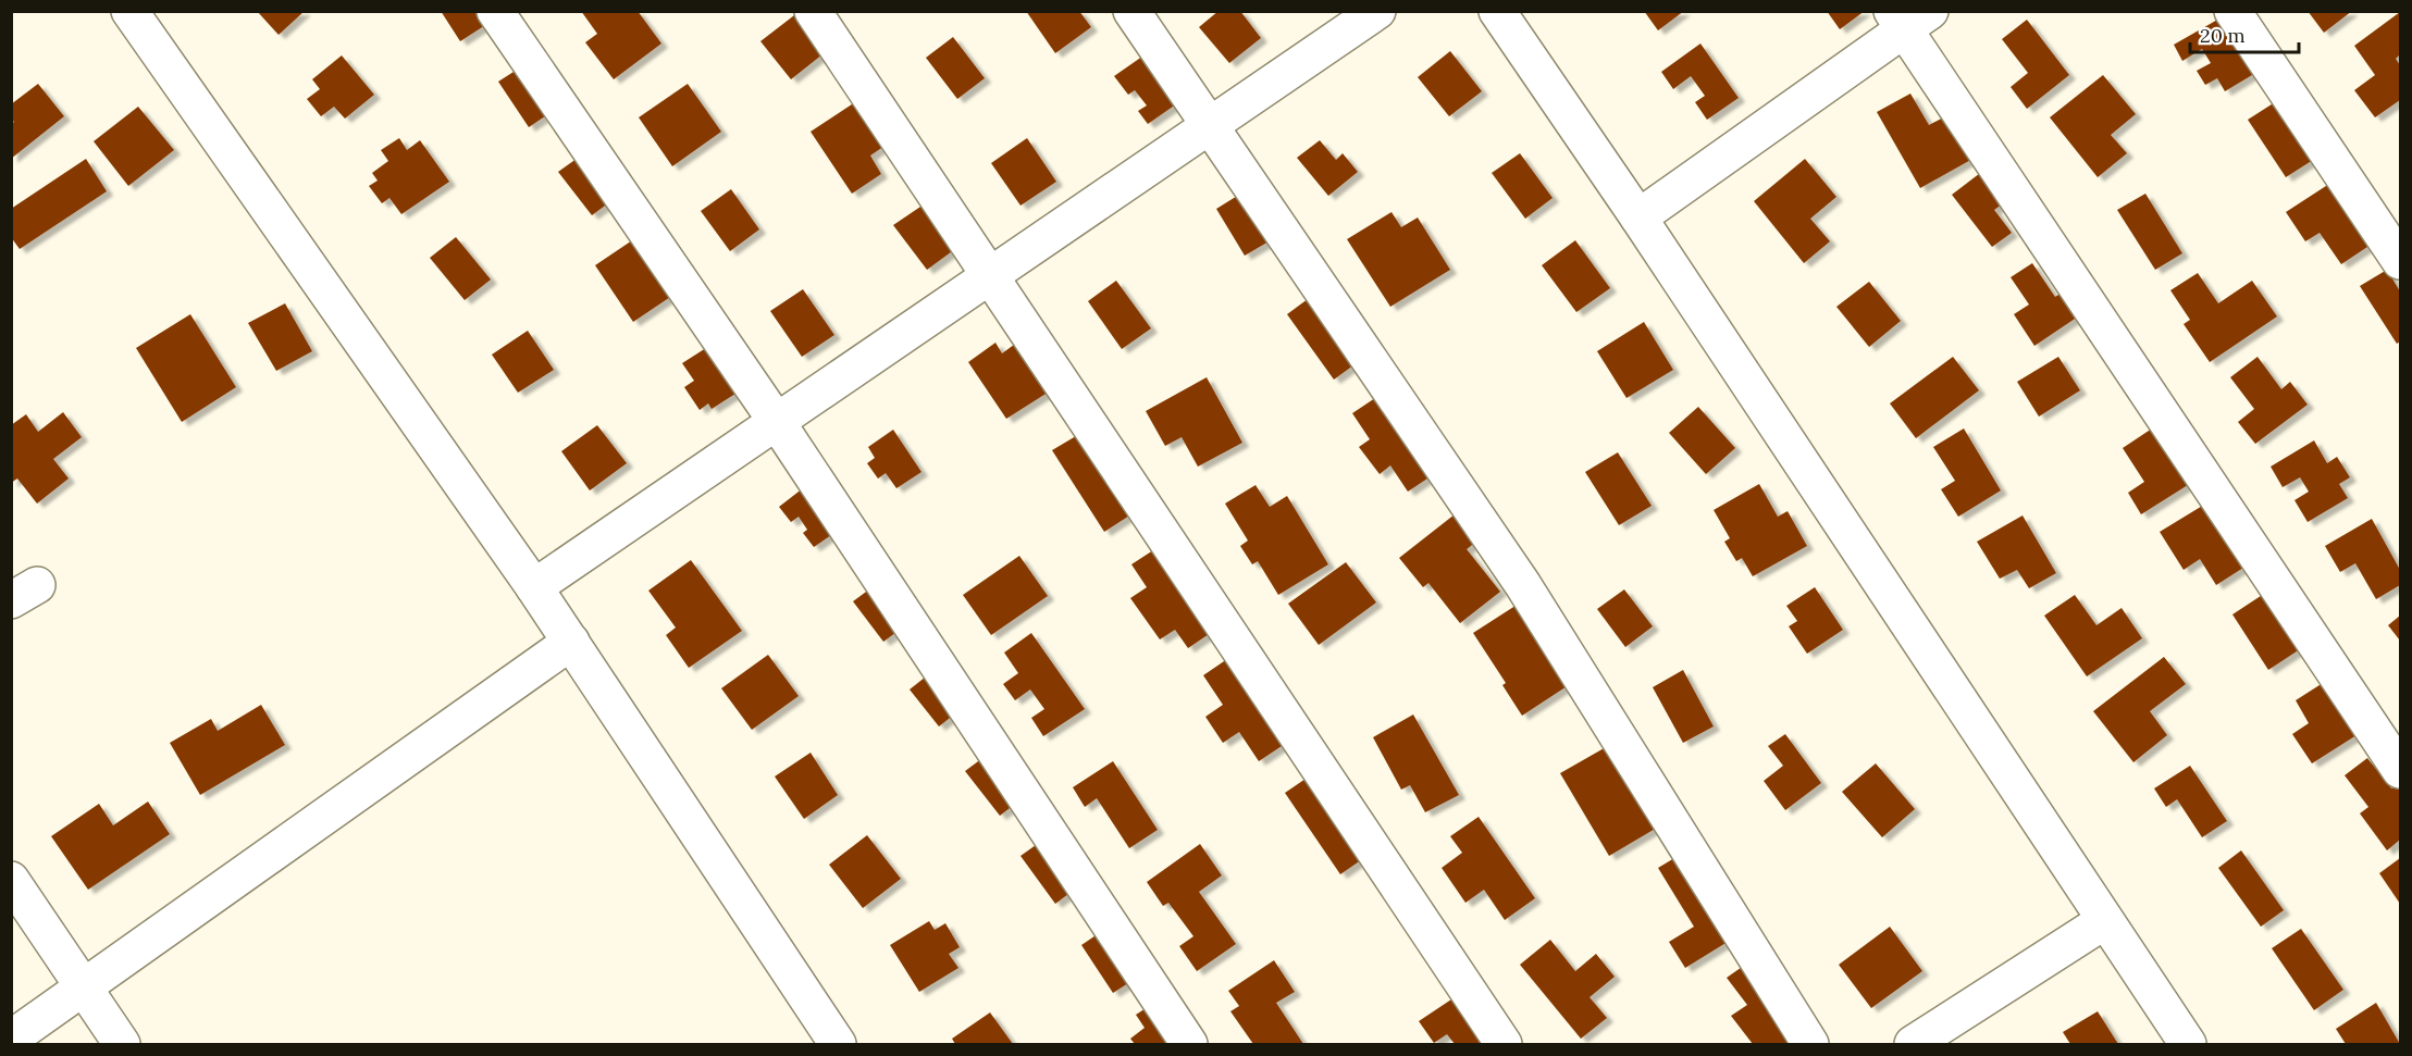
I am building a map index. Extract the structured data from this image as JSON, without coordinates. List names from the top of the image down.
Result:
{
  "scale_bar": "20 m"
}
